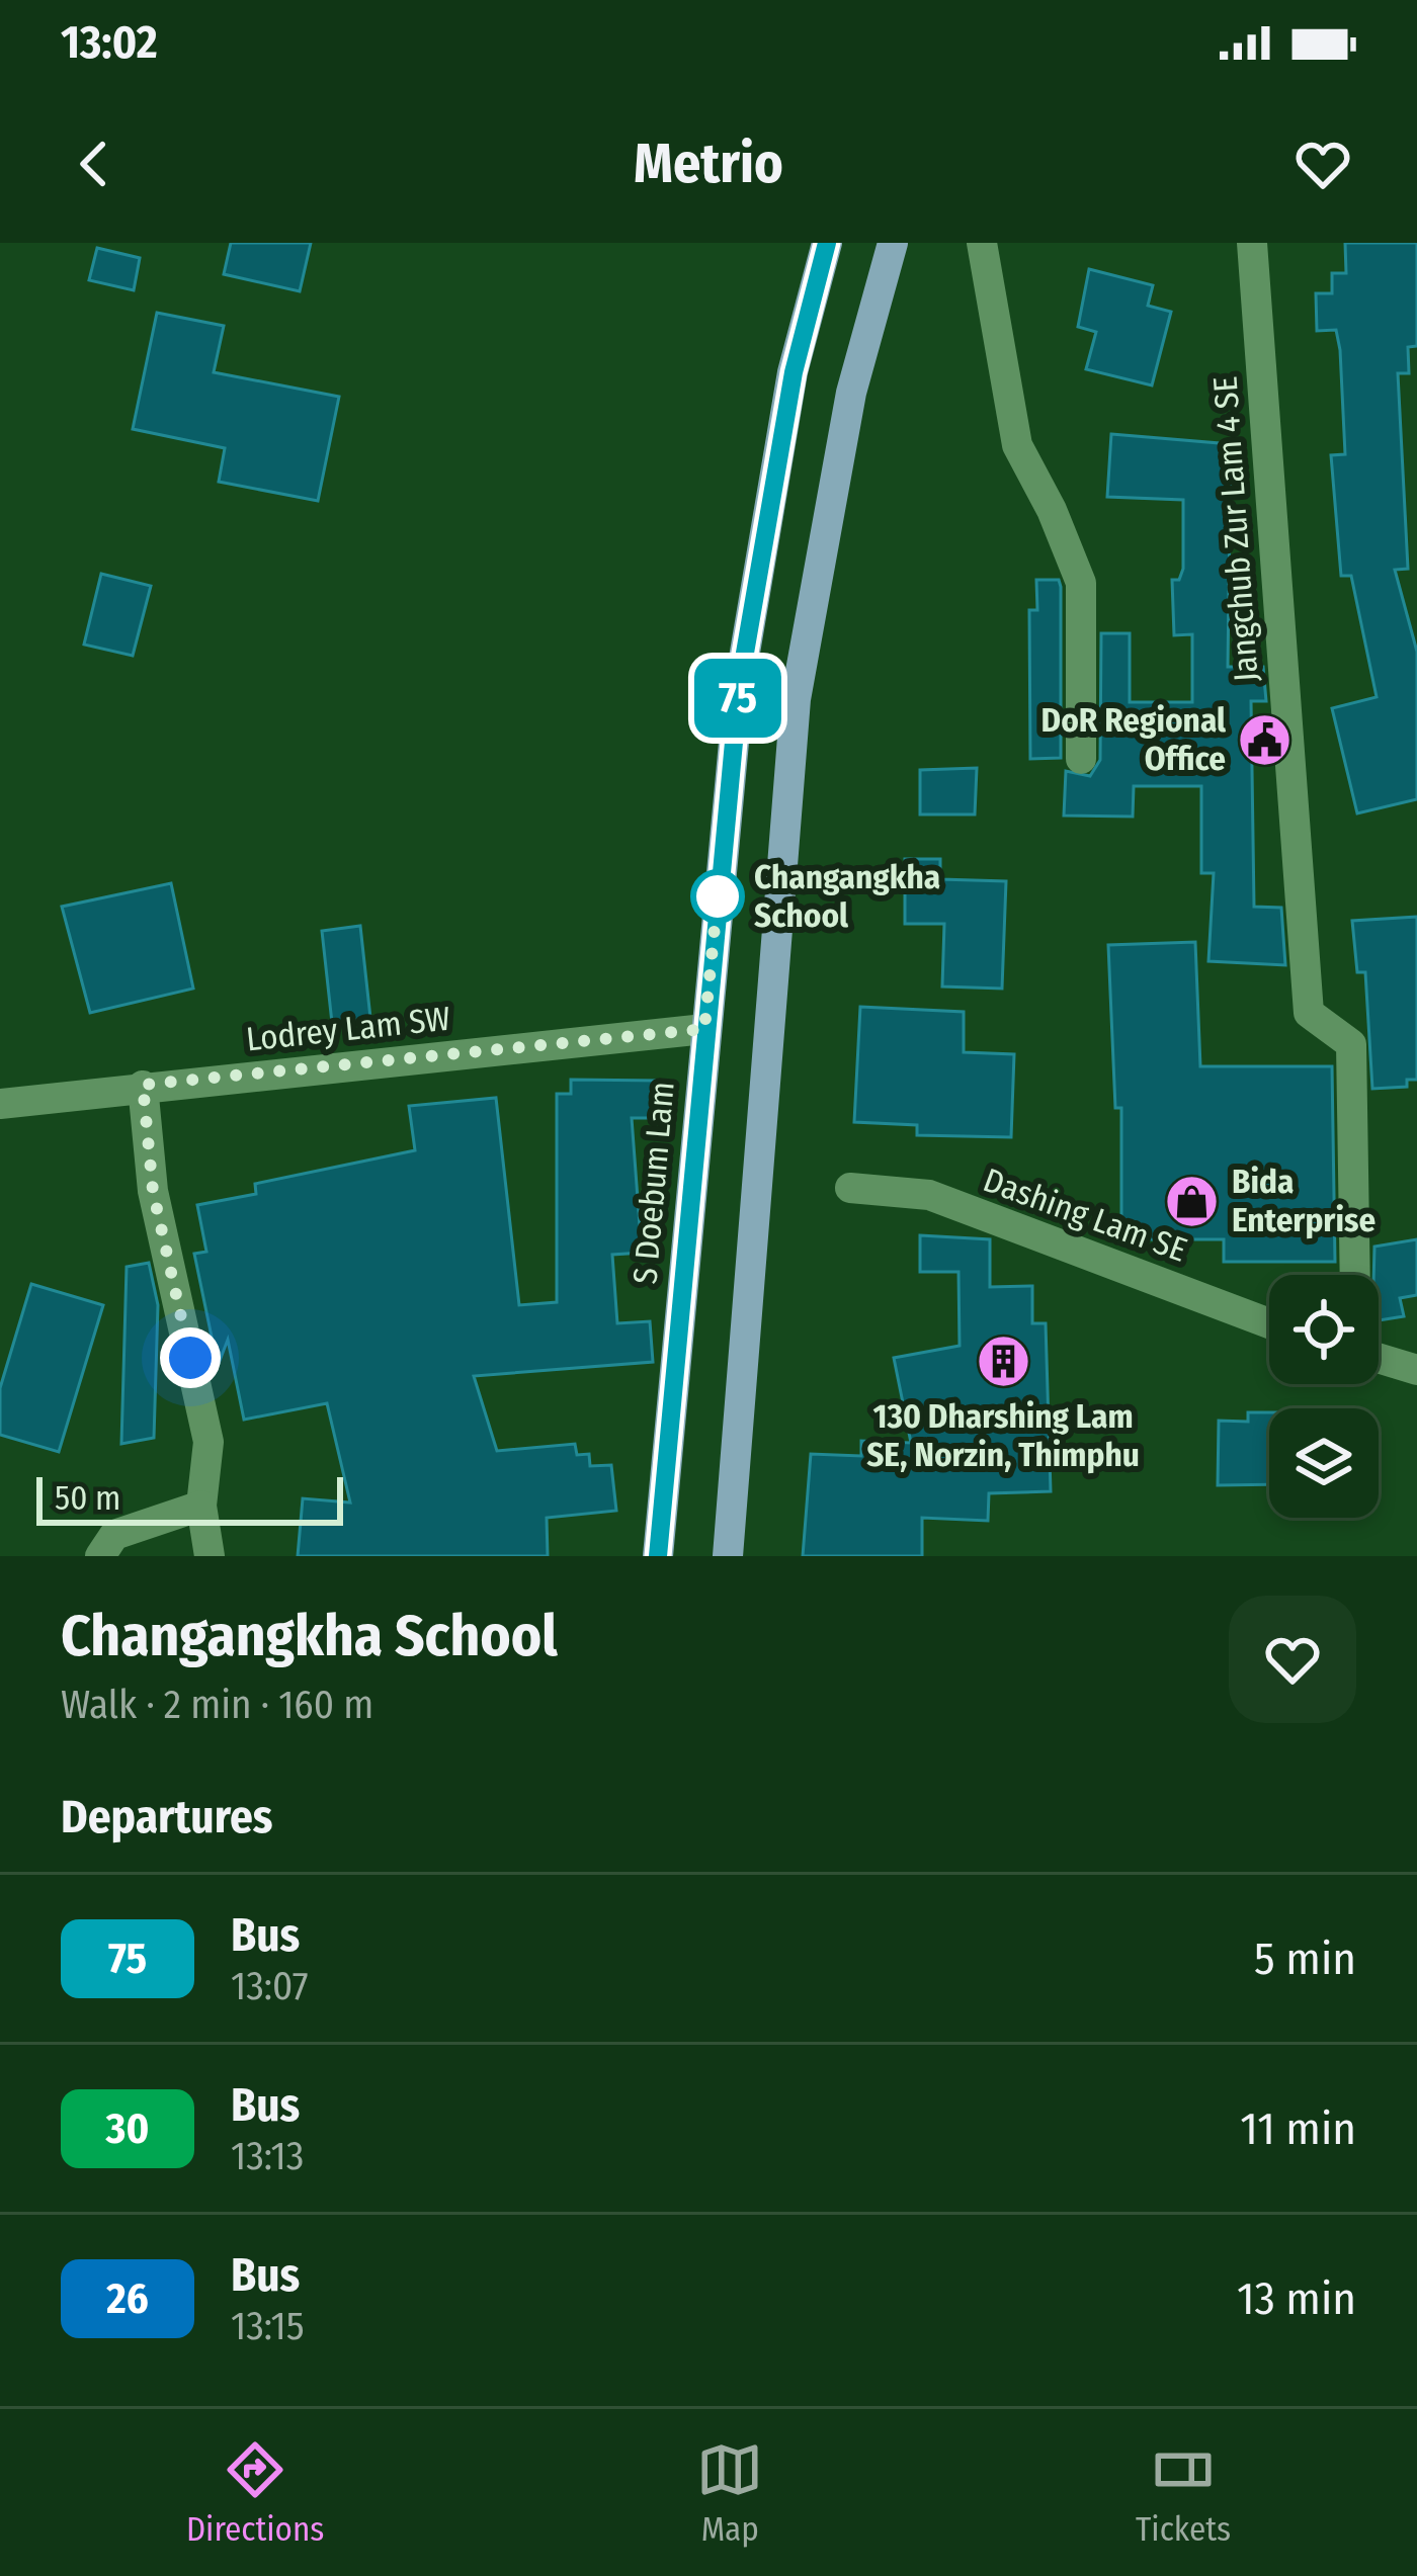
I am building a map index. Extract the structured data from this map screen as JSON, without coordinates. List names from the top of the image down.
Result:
{
  "streets": {
    "main road": ["S Doebum Lam"],
    "street": ["Jangchub Zur Lam 4 SE", "Lodrey Lam SW", "Dashing Lam SE"]
  },
  "crossings": [
    ["Lodrey Lam SW", "S Doebum Lam"]
  ],
  "places": {
    "public building": ["DoR Regional Office"],
    "other": ["Changangkha School"],
    "shop": ["Bida Enterprise"],
    "building": ["130 Dharshing Lam SE, Norzin, Thimphu"]
  },
  "lines": ["bus line 75"],
  "scale_bar": "50 m",
  "page": {
    "status": "13:02",
    "header": "Metrio",
    "on_map": "75",
    "scale": "50 m",
    "heading": [
      ["Changangkha School", "Walk · 2 min · 160 m"],
      "Departures"
    ],
    "list": [
      {
        "mark": "75",
        "name": "Bus",
        "note": "13:07",
        "value": "5 min"
      },
      {
        "mark": "30",
        "name": "Bus",
        "note": "13:13",
        "value": "11 min"
      },
      {
        "mark": "26",
        "name": "Bus",
        "note": "13:15",
        "value": "13 min"
      }
    ],
    "tabs": ["Directions", "Map", "Tickets"]
  }
}
